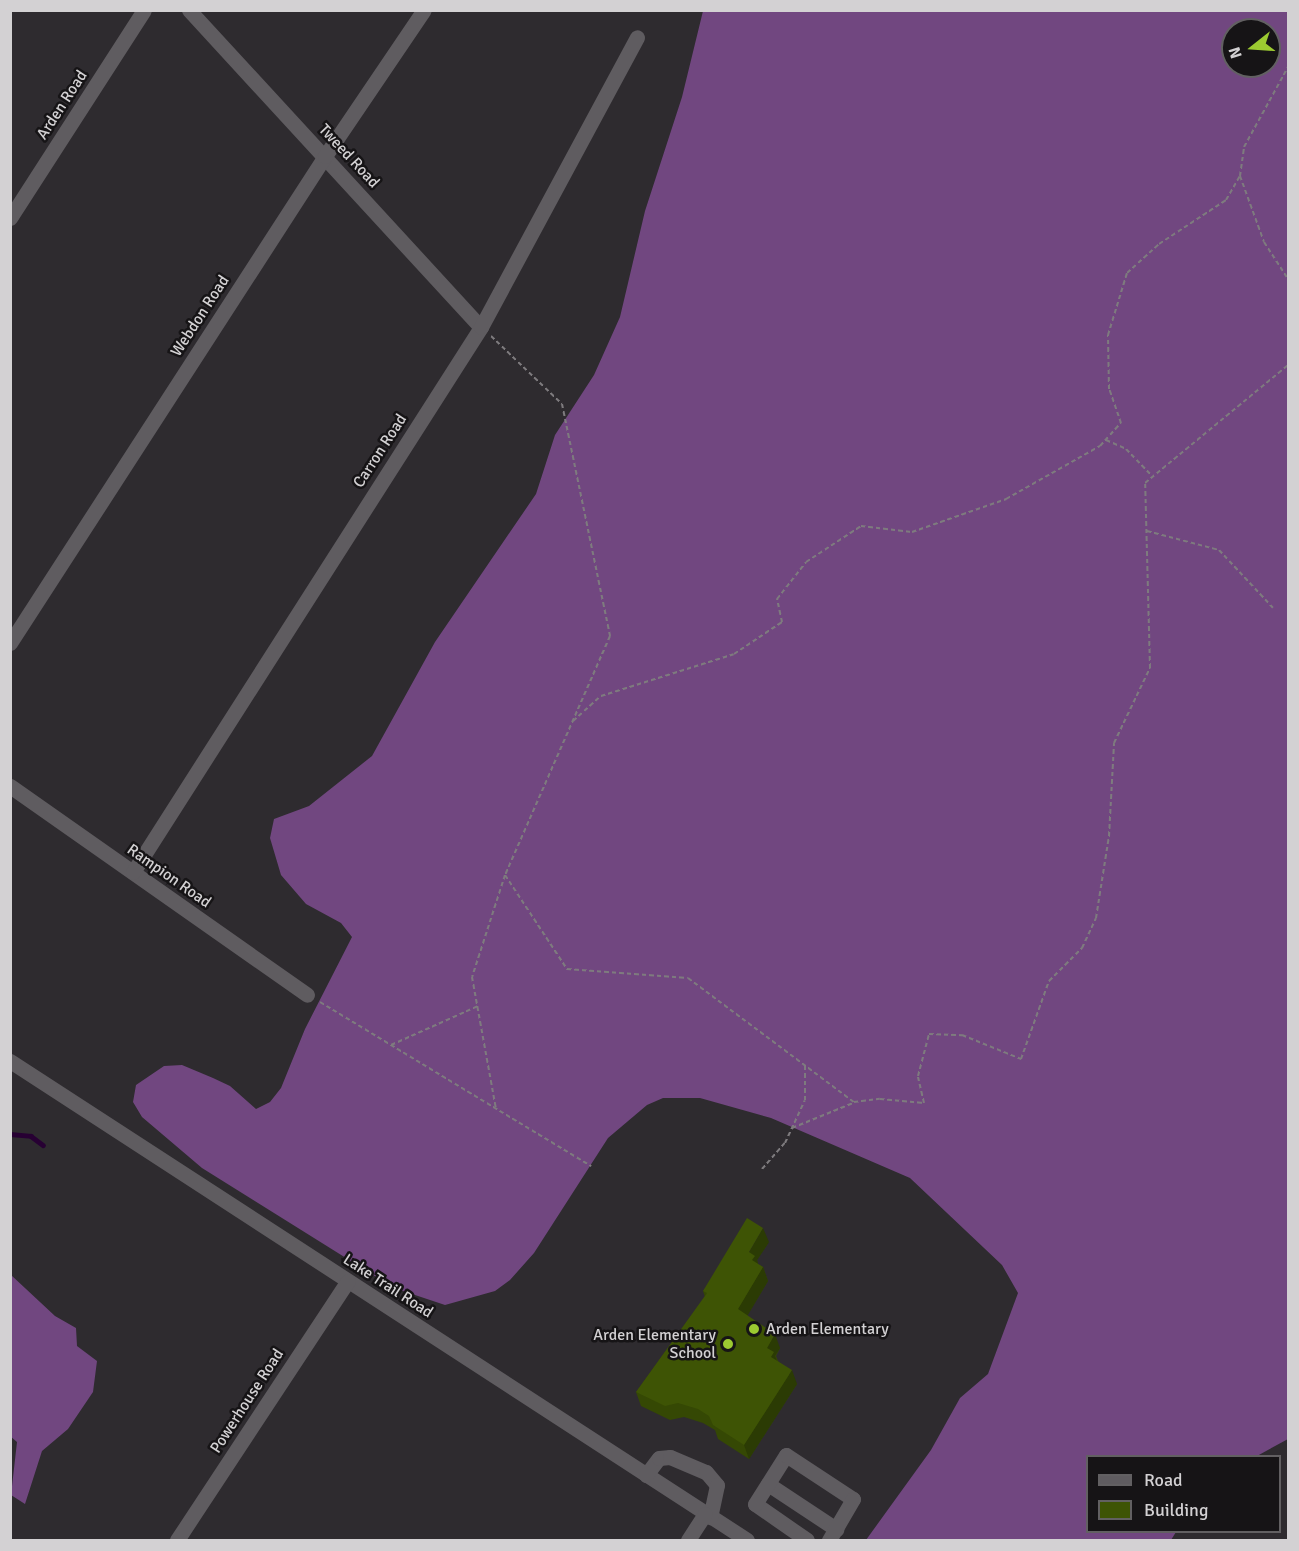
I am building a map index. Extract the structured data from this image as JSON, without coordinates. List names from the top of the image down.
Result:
{
  "streets": {
    "street": [
      "Arden Road",
      "Tweed Road",
      "Webdon Road",
      "Carron Road",
      "Rampion Road",
      "Lake Trail Road",
      "Powerhouse Road"
    ]
  },
  "crossings": [
    ["Tweed Road", "Webdon Road"],
    ["Tweed Road", "Carron Road"],
    ["Carron Road", "Rampion Road"],
    ["Lake Trail Road", "Powerhouse Road"]
  ],
  "places": ["Arden Elementary", "Arden Elementary School"],
  "legend": ["Road", "Building"],
  "north": "left"
}
